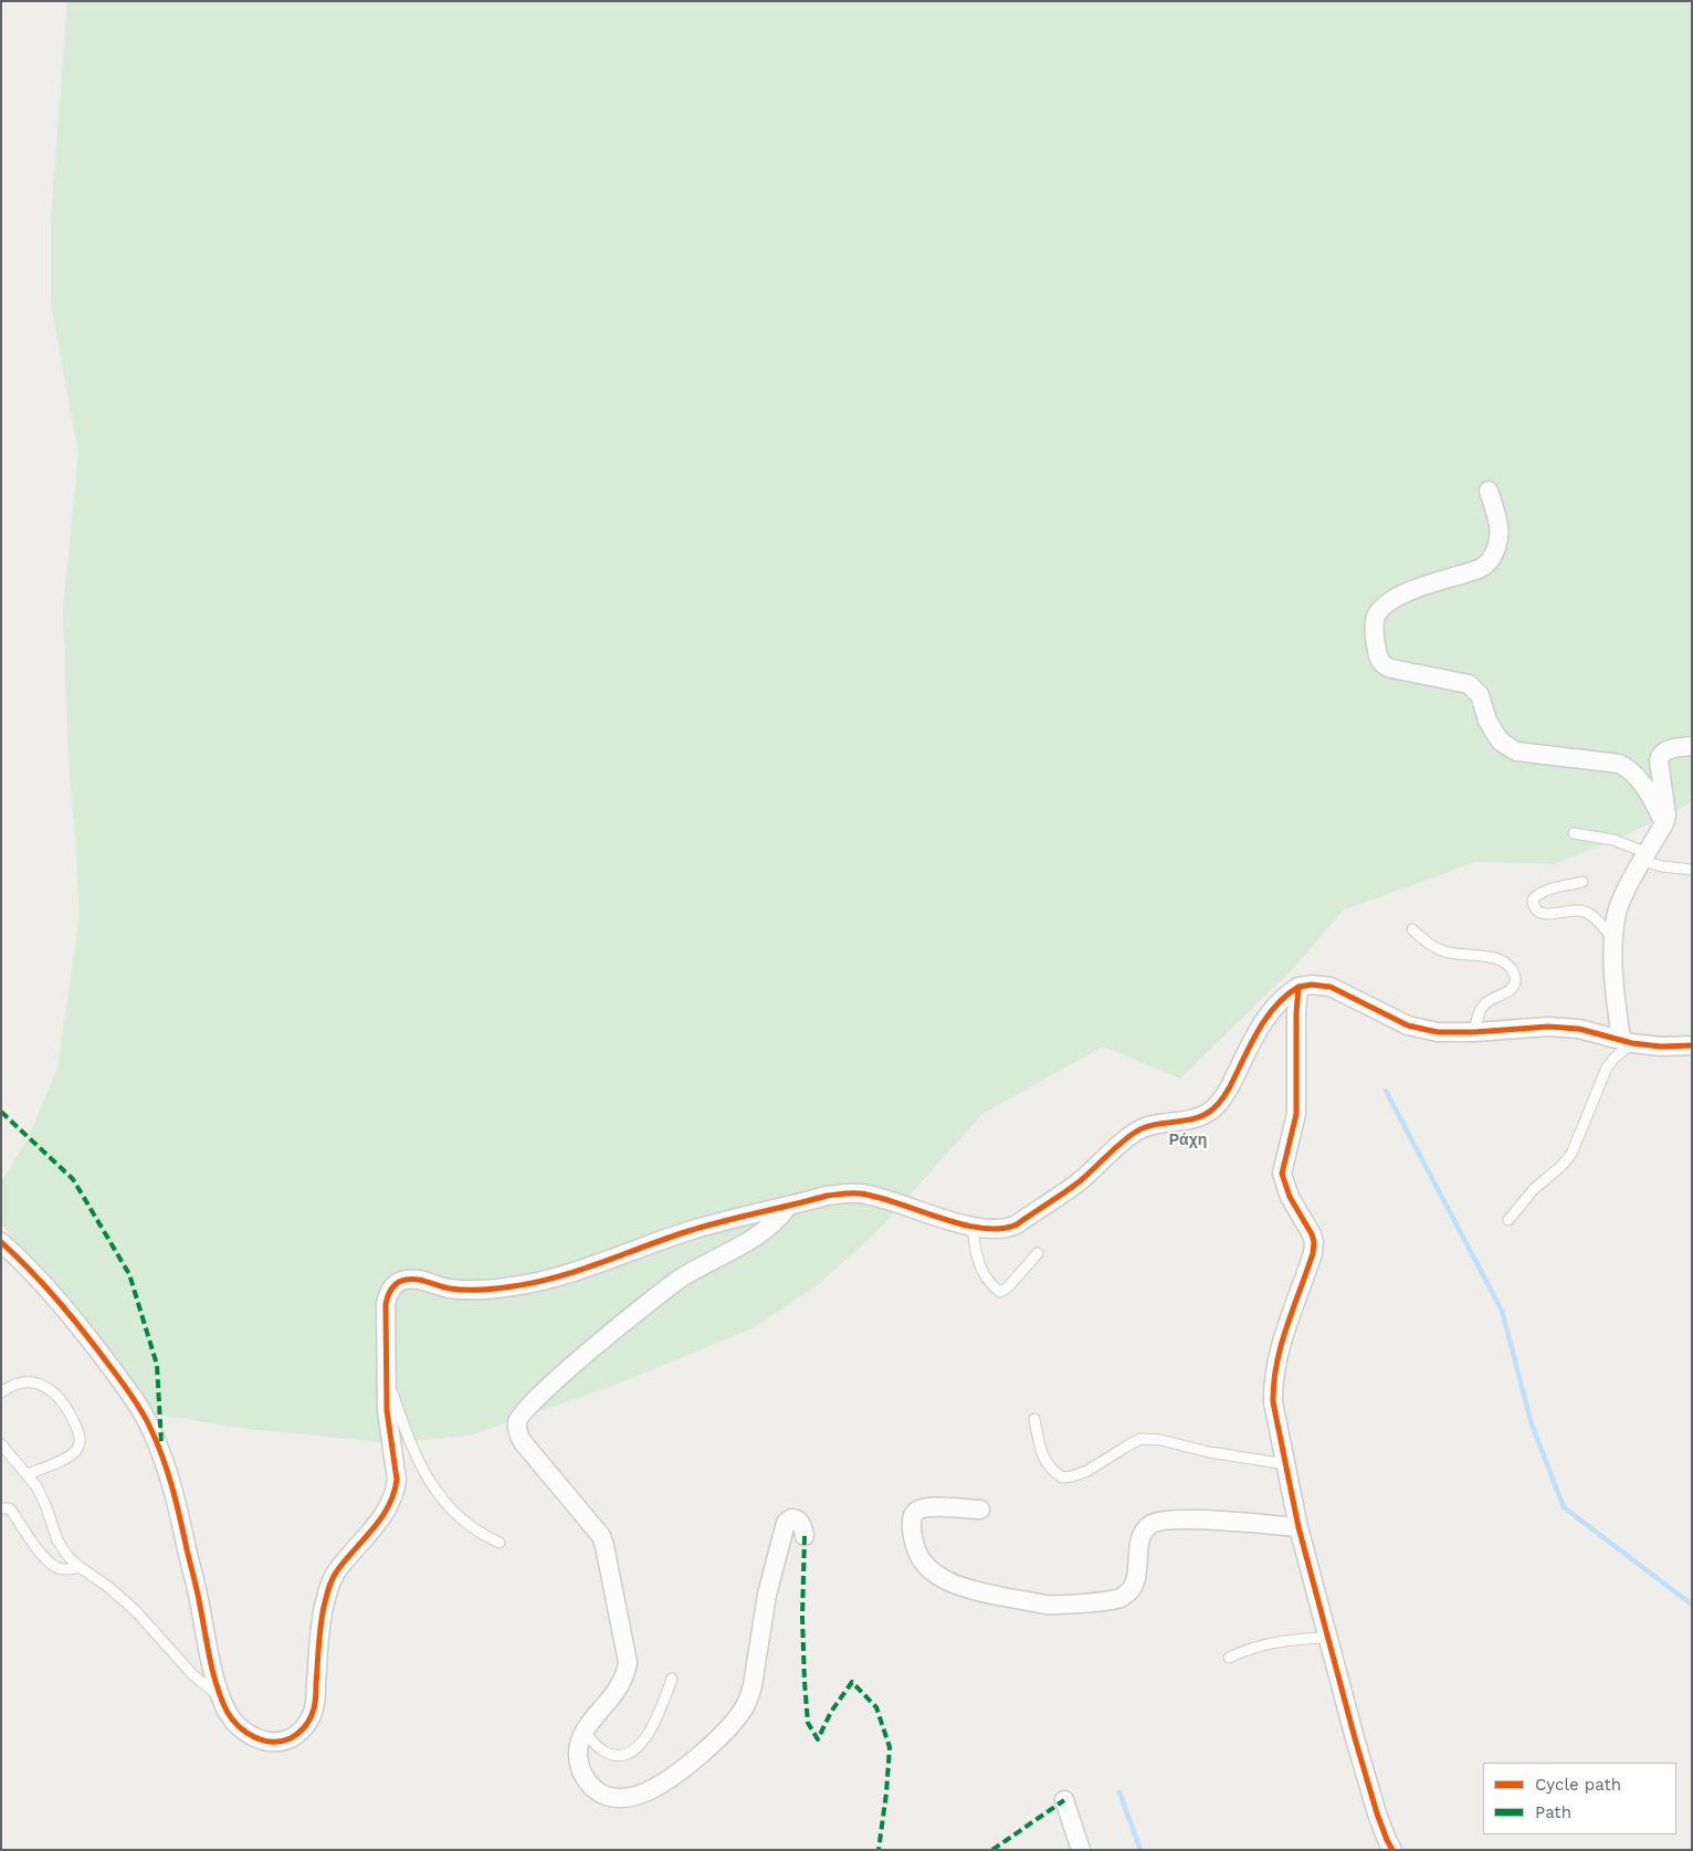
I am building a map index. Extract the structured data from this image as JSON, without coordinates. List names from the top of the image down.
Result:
{
  "districts": ["Ράχη"],
  "legend": ["Cycle path", "Path"]
}
